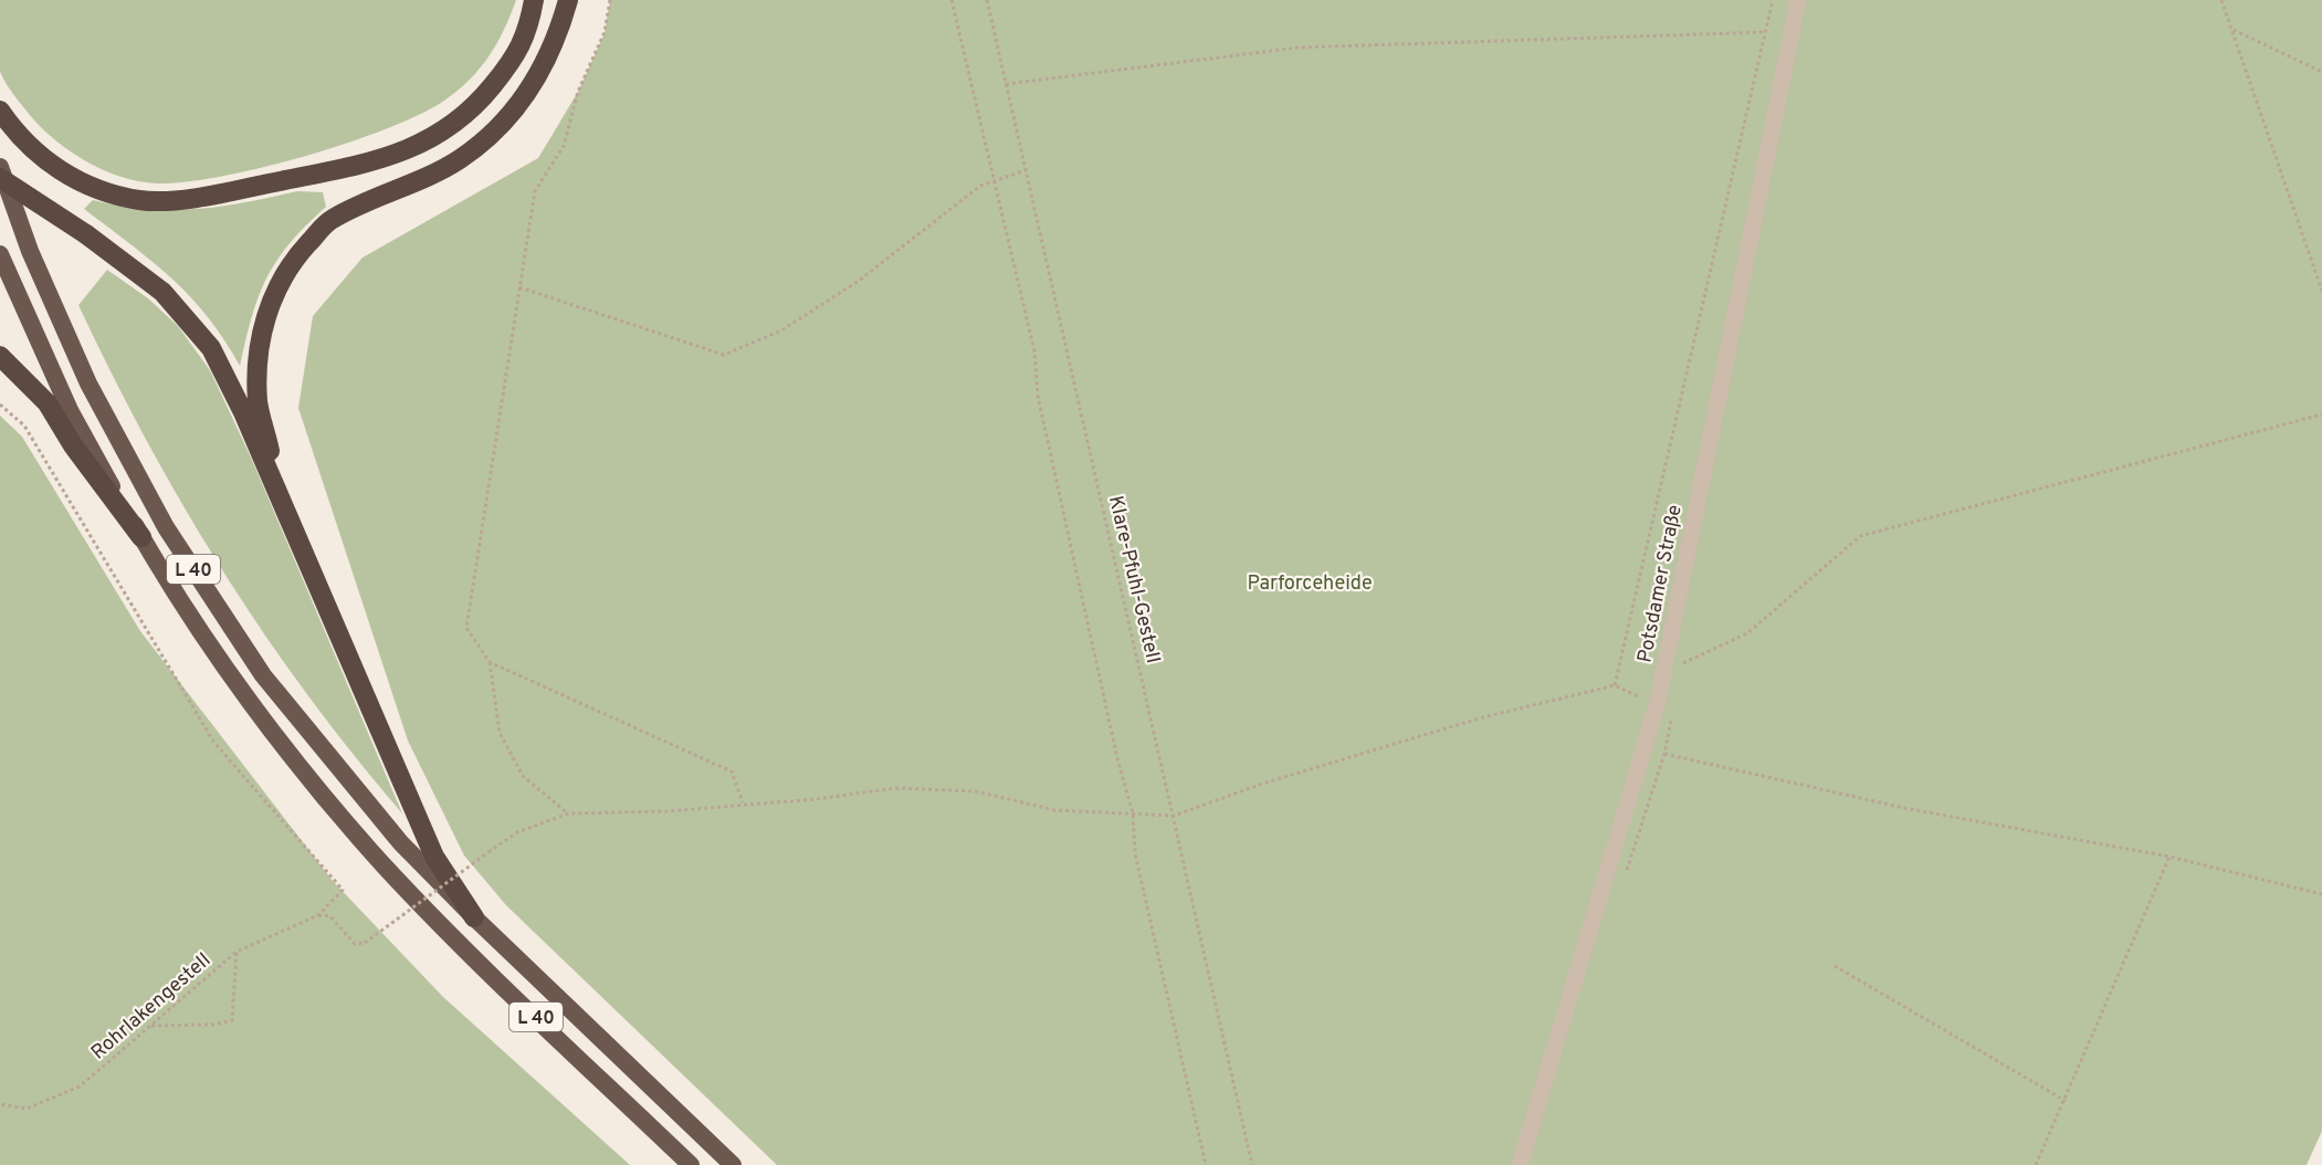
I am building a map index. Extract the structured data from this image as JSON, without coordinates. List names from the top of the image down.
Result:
{
  "streets": {
    "highway": ["L 40"],
    "street": ["Potsdamer Straße"],
    "path": ["Klare-Pfuhl-Gestell", "Rohrlakengestell"]
  },
  "parks": ["Parforceheide"]
}
